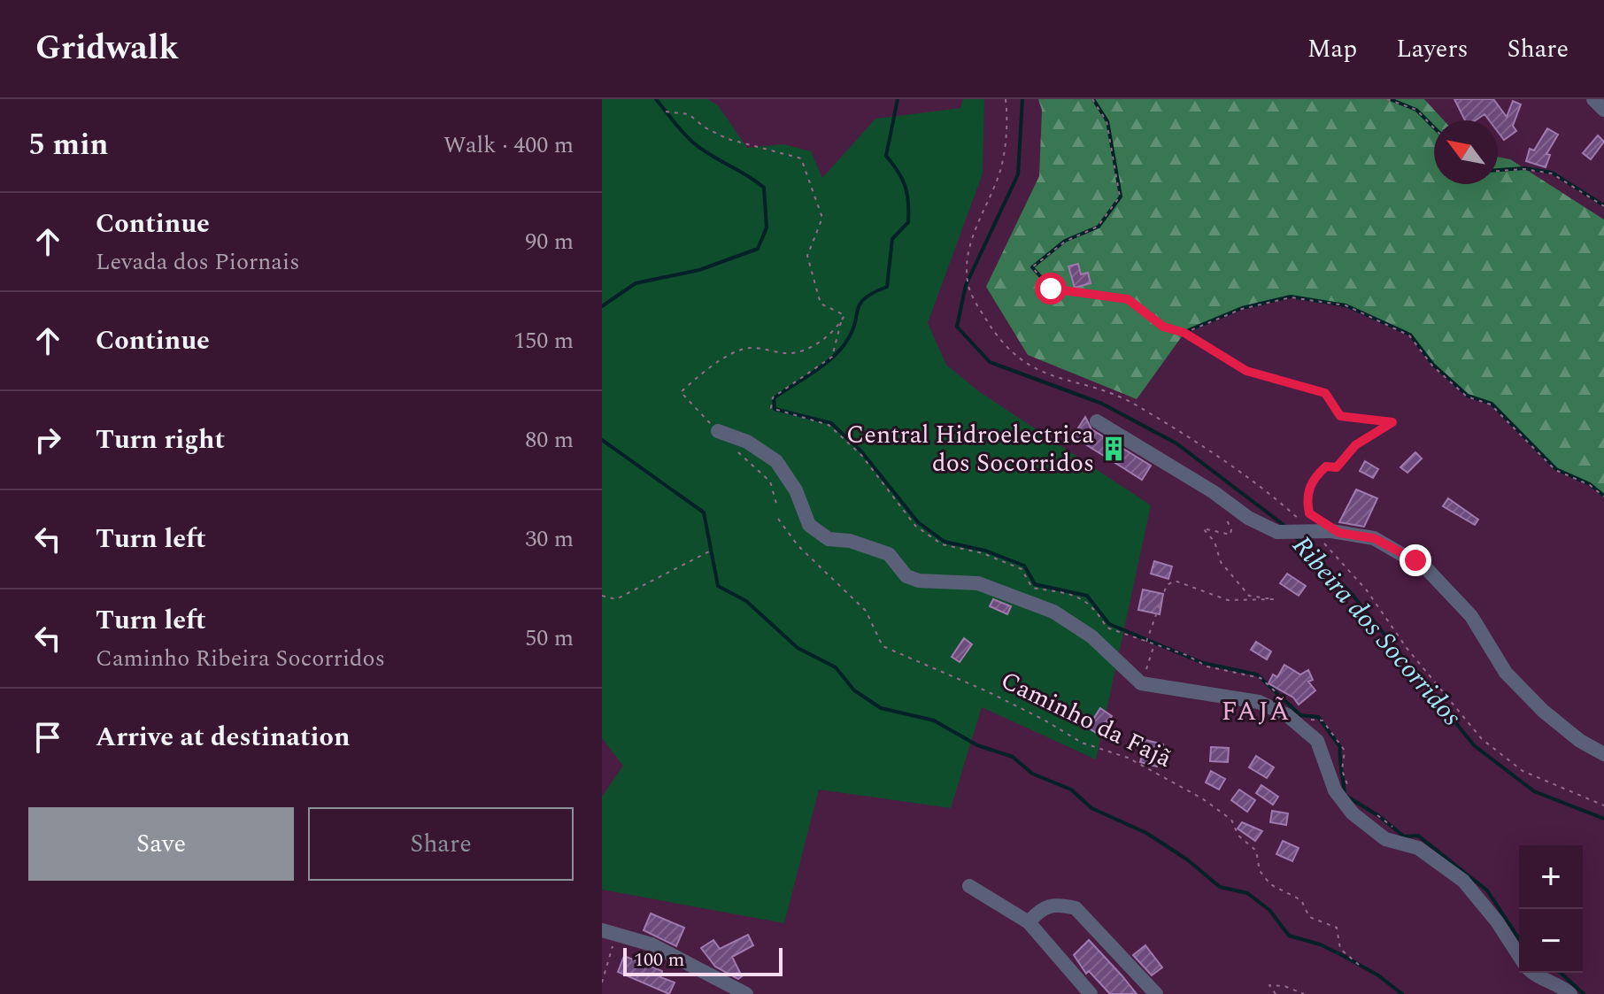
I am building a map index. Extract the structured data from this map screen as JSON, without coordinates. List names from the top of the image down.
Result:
{
  "streets": {
    "path": ["Caminho da Fajã"]
  },
  "districts": ["FAJÃ"],
  "water": ["Ribeira dos Socorridos"],
  "places": {
    "building": ["Central Hidroelectrica dos Socorridos"]
  },
  "scale_bar": "100 m",
  "north": "top left",
  "page": {
    "header": "Gridwalk",
    "nav": ["Map", "Layers", "Share"],
    "heading": ["5 min", "Walk · 400 m"],
    "list": [
      ["Continue", "Levada dos Piornais", "90 m"],
      ["Continue", "150 m"],
      ["Turn right", "80 m"],
      ["Turn left", "30 m"],
      ["Turn left", "Caminho Ribeira Socorridos", "50 m"],
      "Arrive at destination"
    ],
    "buttons": ["Save", "Share"],
    "map_buttons": ["+", "−"],
    "scale": "100 m"
  }
}
